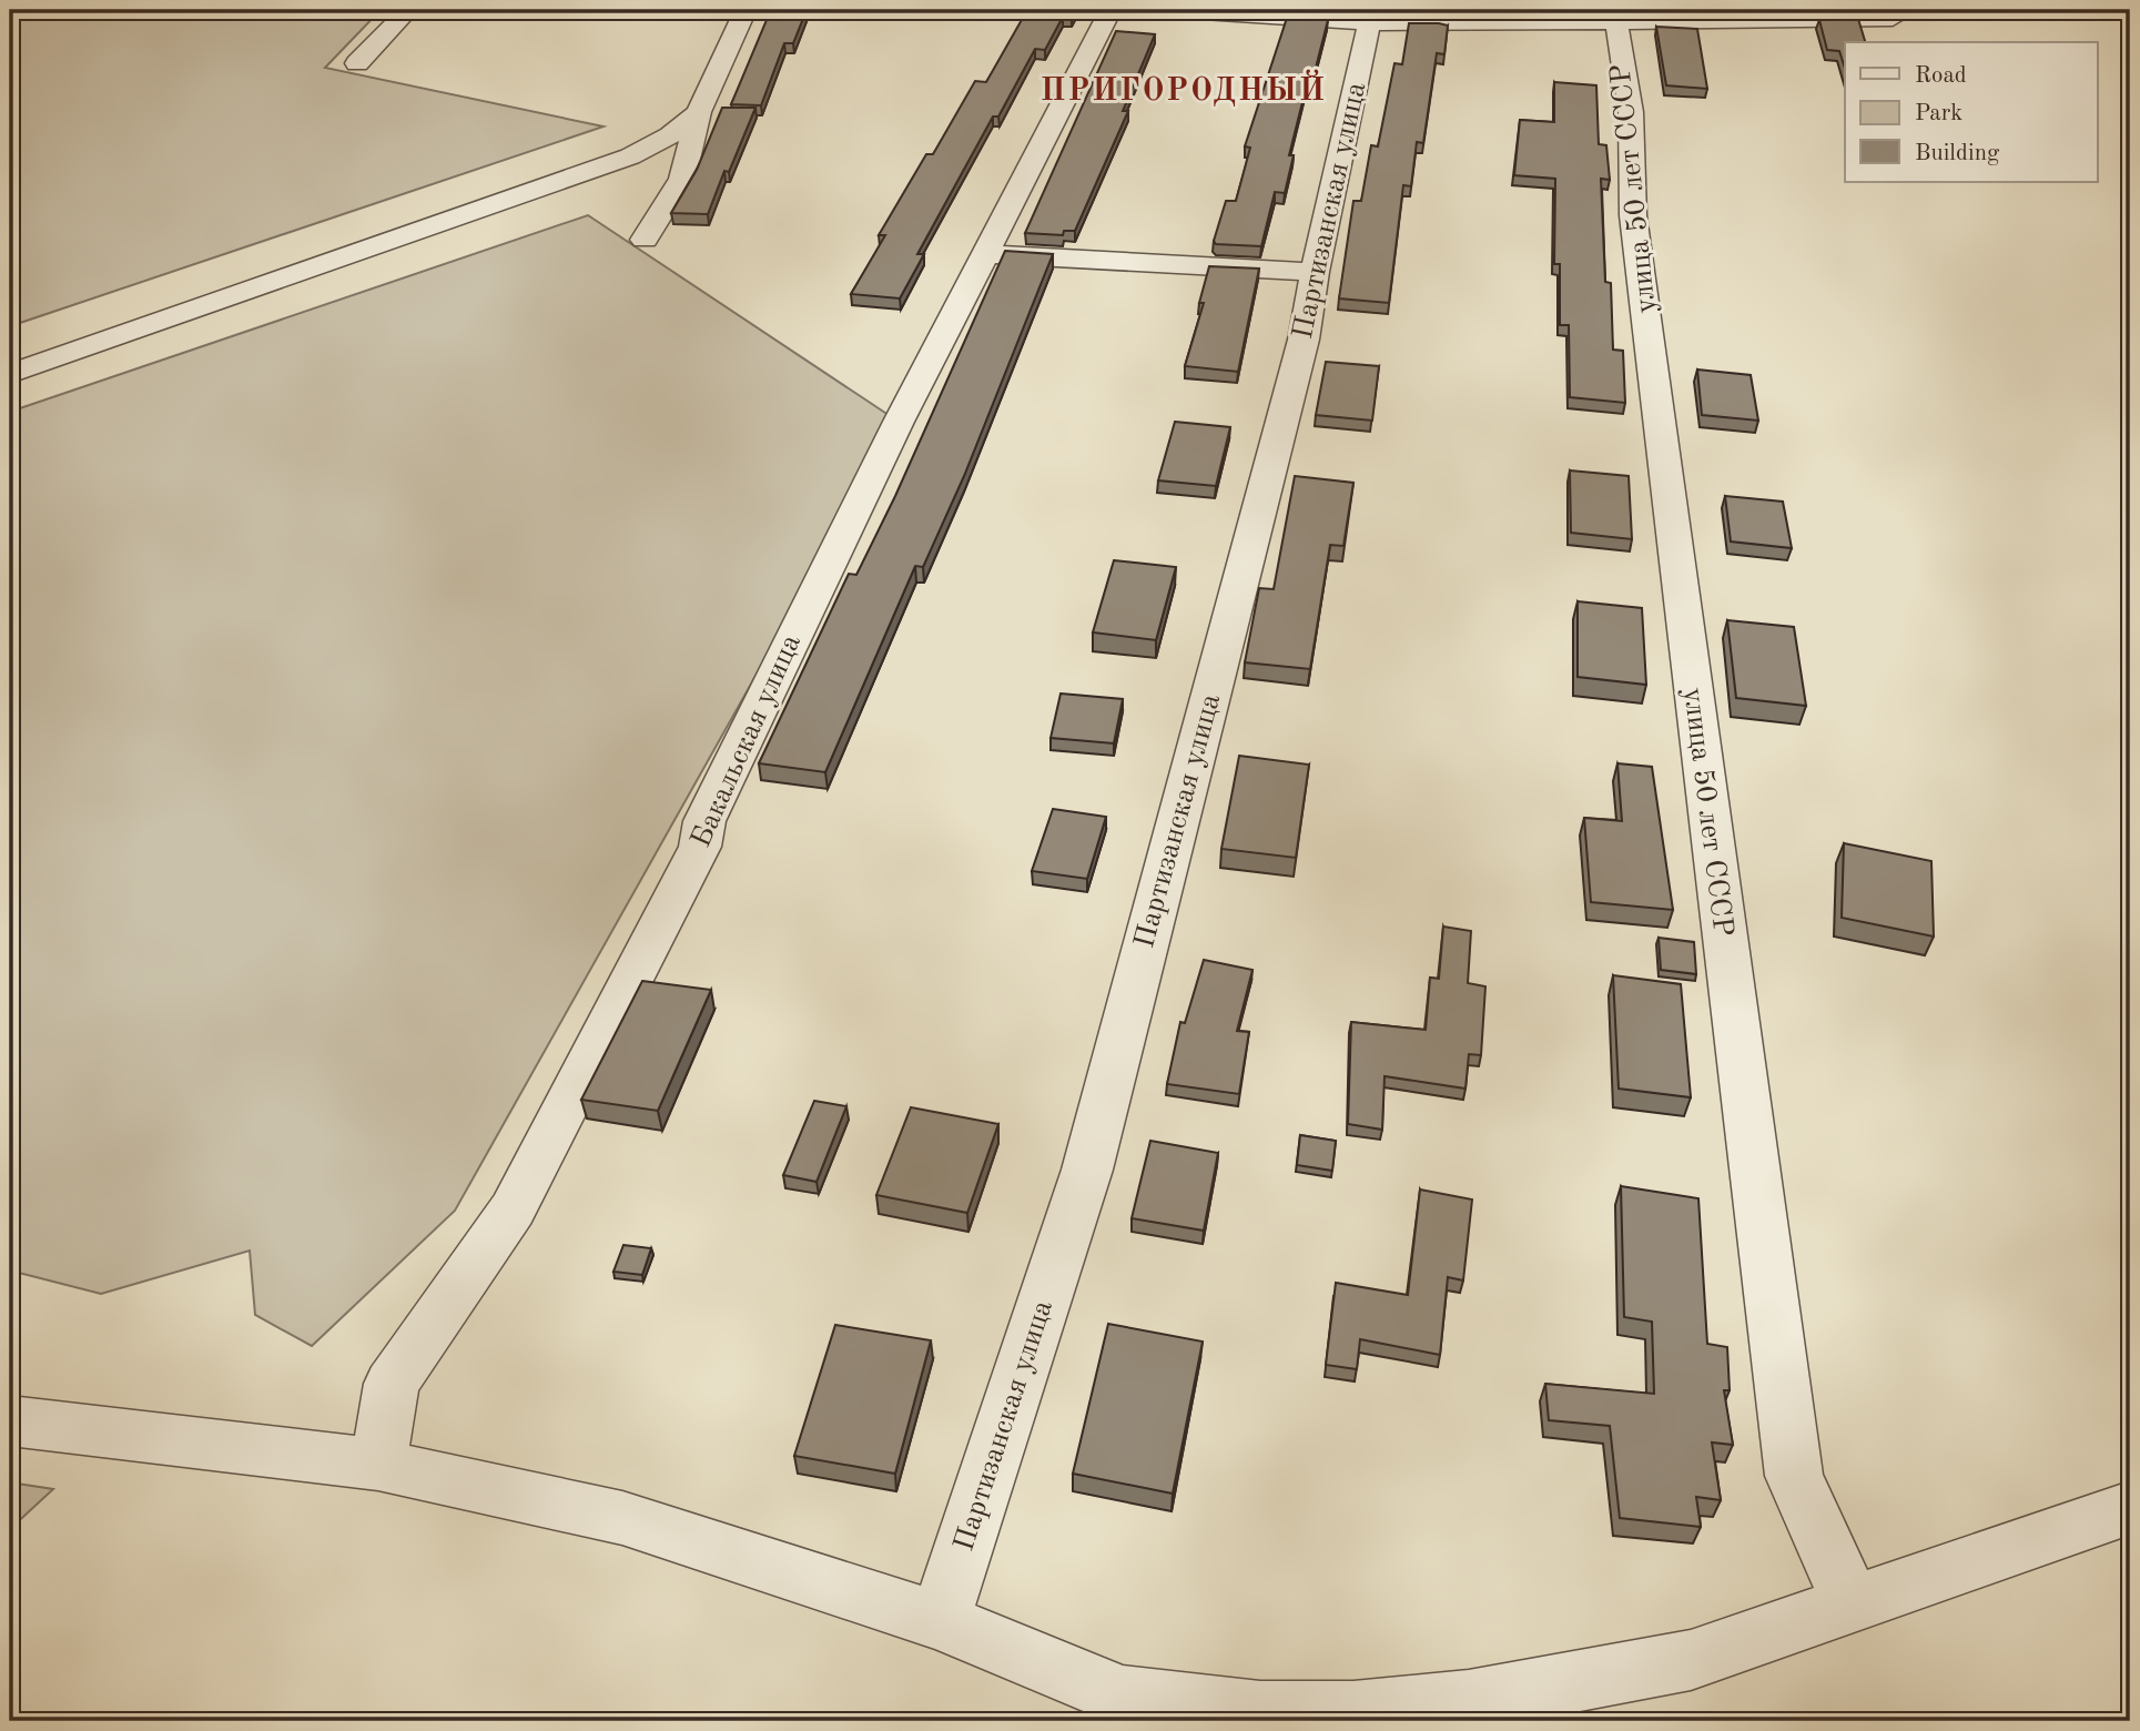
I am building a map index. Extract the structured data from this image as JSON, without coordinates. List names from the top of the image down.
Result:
{
  "streets": {
    "street": ["улица 50 лет СССР", "Партизанская улица", "Бакальская улица"]
  },
  "districts": ["ПРИГОРОДНЫЙ"],
  "legend": ["Road", "Park", "Building"]
}
